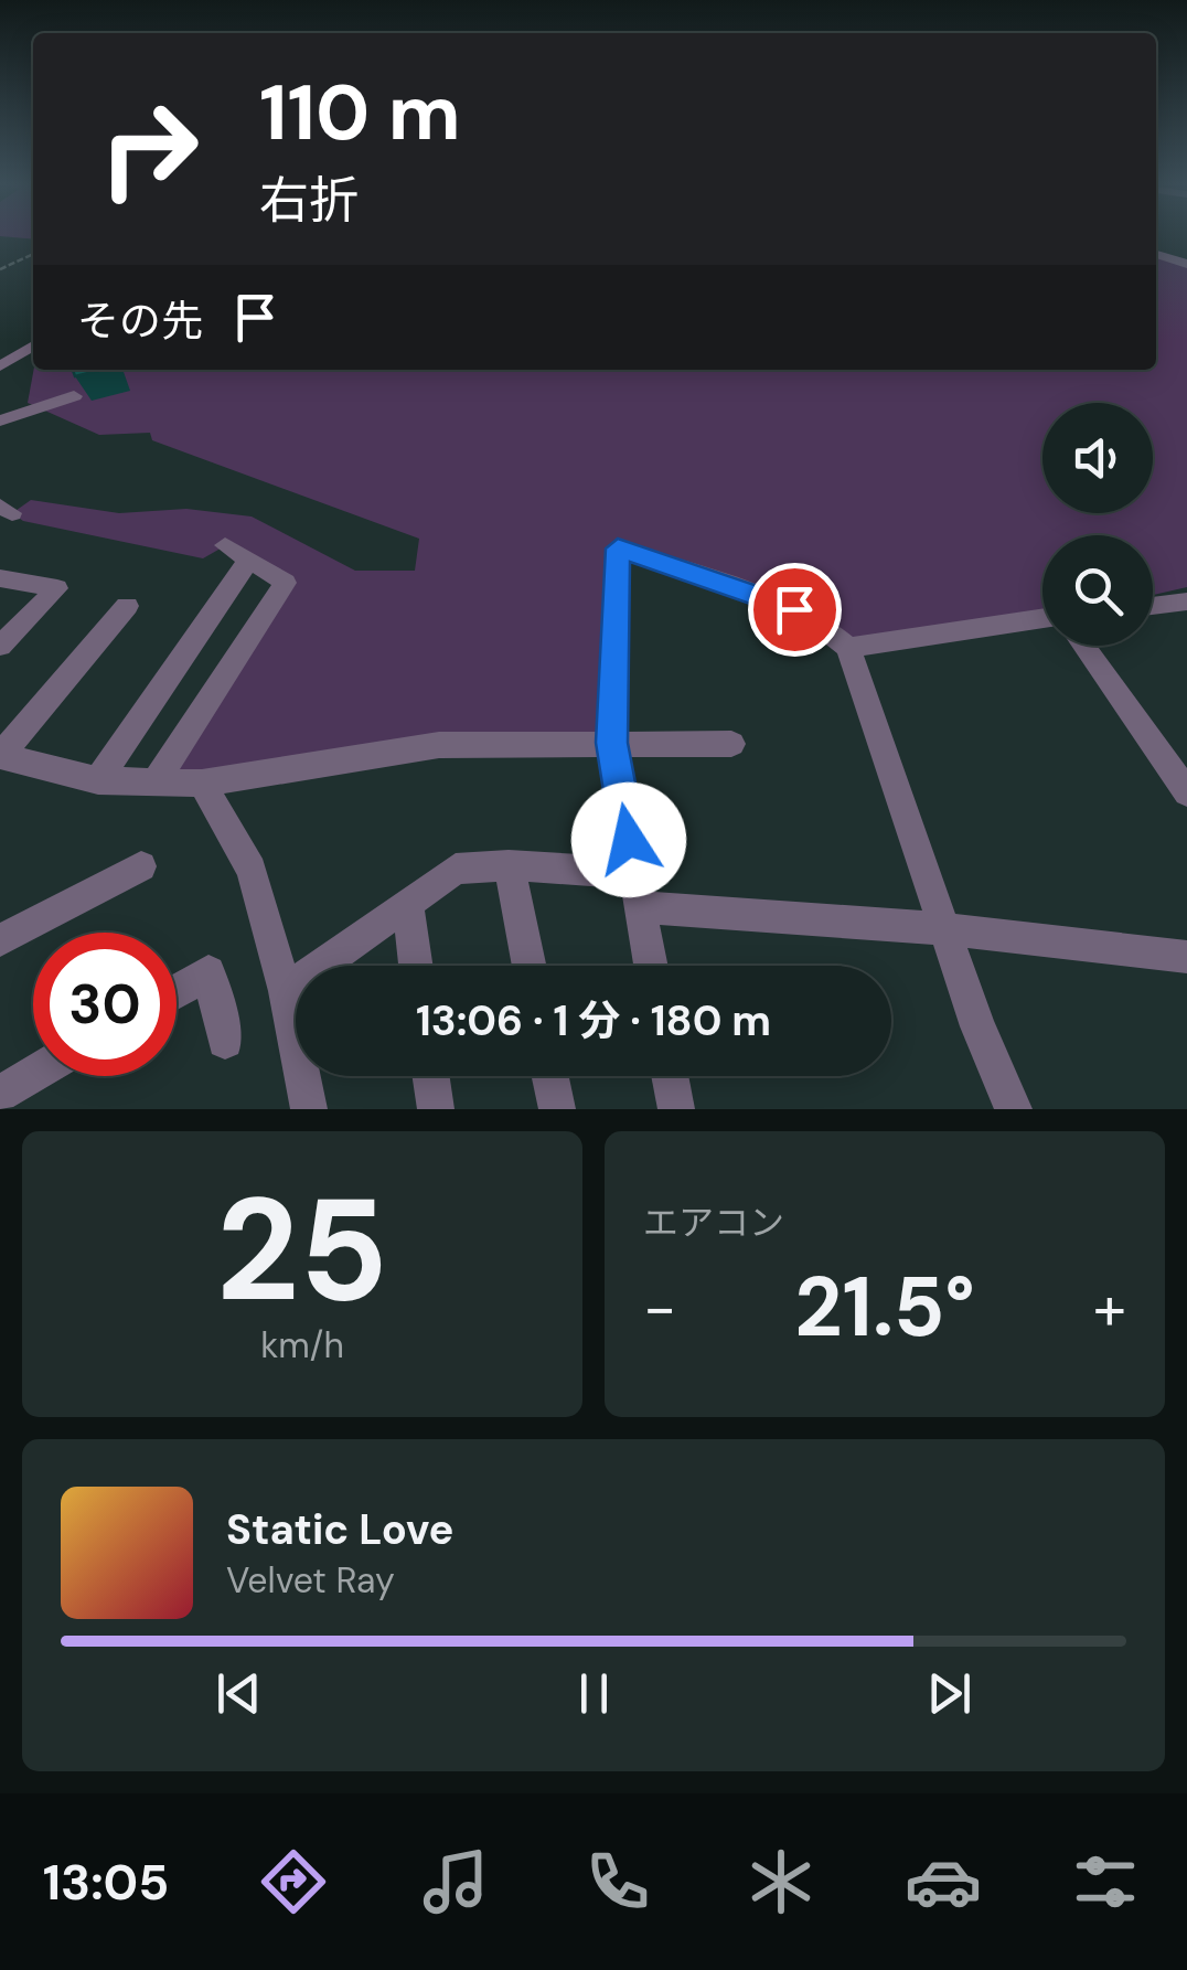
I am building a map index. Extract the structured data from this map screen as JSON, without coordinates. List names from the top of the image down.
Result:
{
  "page": {
    "turn": ["110 m", "右折"],
    "then": "その先",
    "limit": "30",
    "trip": "13:06 · 1 分 · 180 m",
    "tile": [
      ["25", "km/h"],
      "エアコン"
    ],
    "heat": ["−", "21.5°", "+"],
    "song": ["Static Love", "Velvet Ray"],
    "tabs": "13:05"
  }
}
